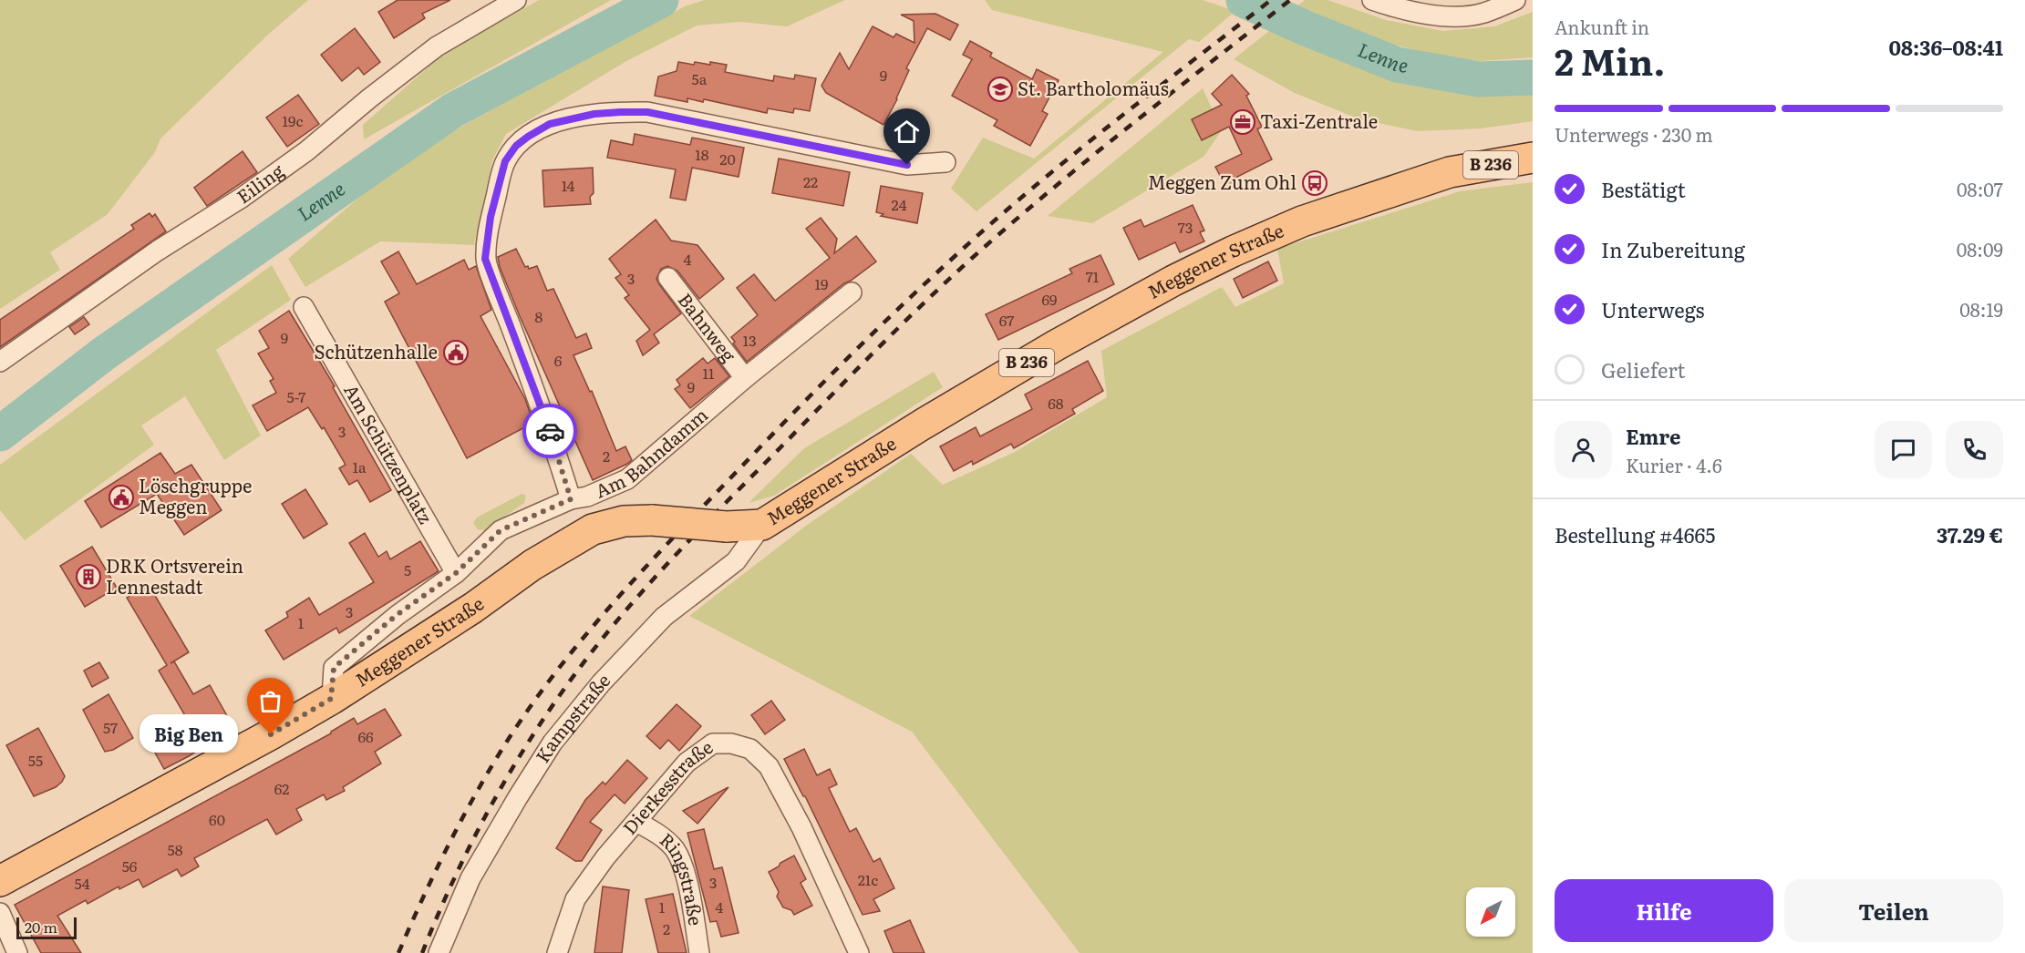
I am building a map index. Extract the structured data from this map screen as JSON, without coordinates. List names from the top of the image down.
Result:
{
  "streets": {
    "main road": ["B 236", "Meggener Straße"],
    "street": [
      "Eiling",
      "Bahnweg",
      "Am Bahndamm",
      "Am Schützenplatz",
      "Kampstraße",
      "Dierkesstraße",
      "Ringstraße"
    ]
  },
  "crossings": [
    ["Meggener Straße", "Am Bahndamm"],
    ["Meggener Straße", "Kampstraße"],
    ["Bahnweg", "Am Bahndamm"],
    ["Am Bahndamm", "Am Schützenplatz"],
    ["Dierkesstraße", "Ringstraße"]
  ],
  "water": ["Lenne"],
  "places": {
    "school or university": ["St. Bartholomäus"],
    "office": ["Taxi-Zentrale"],
    "bus stop": ["Meggen Zum Ohl"],
    "public building": ["Schützenhalle", "Löschgruppe Meggen"],
    "building": ["DRK Ortsverein Lennestadt"],
    "other": ["Big Ben"]
  },
  "house_numbers": [
    "9",
    "5a",
    "19c",
    "18",
    "20",
    "22",
    "14",
    "24",
    "73",
    "4",
    "71",
    "3",
    "19",
    "69",
    "8",
    "67",
    "9",
    "13",
    "6",
    "11",
    "9",
    "5-7",
    "68",
    "3",
    "2",
    "1a",
    "5",
    "3",
    "1",
    "57",
    "66",
    "55",
    "62",
    "60",
    "58",
    "56",
    "21c",
    "3",
    "54",
    "1",
    "4",
    "2"
  ],
  "scale_bar": "20 m",
  "north": "bottom left",
  "page": {
    "heading": ["2 Min.", "Ankunft in", "08:36–08:41"],
    "panel": [
      "Emre",
      "Kurier · 4.6",
      "Bestellung #4665",
      "37.29 €"
    ],
    "bar": "Unterwegs · 230 m",
    "list": [
      ["Bestätigt", "08:07"],
      ["In Zubereitung", "08:09"],
      ["Unterwegs", "08:19"],
      "Geliefert"
    ],
    "bubble": "Big Ben",
    "buttons": ["Hilfe", "Teilen"],
    "scale": "20 m"
  }
}
